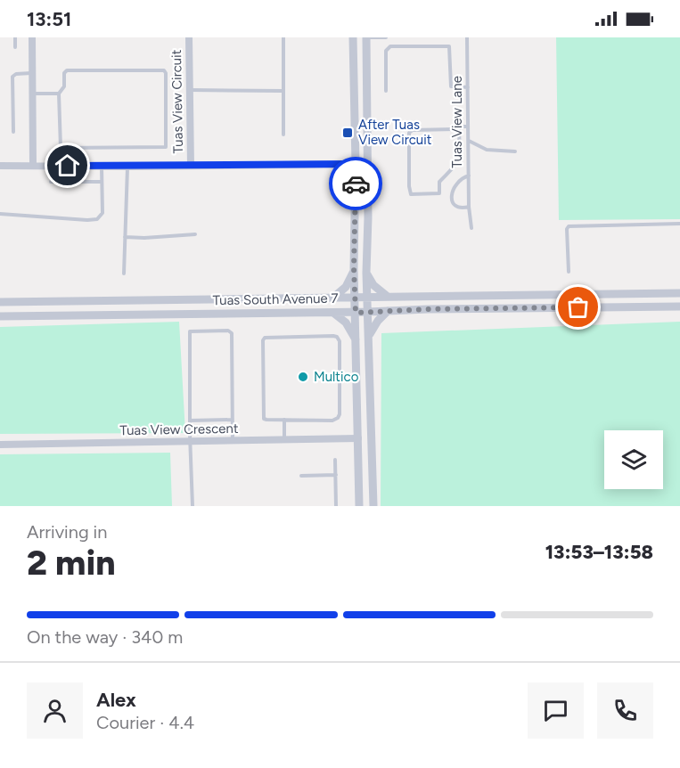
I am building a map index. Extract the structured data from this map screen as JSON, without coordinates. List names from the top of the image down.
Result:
{
  "streets": {
    "street": ["Tuas View Circuit", "Tuas South Avenue 7", "Tuas View Crescent"],
    "lane": ["Tuas View Lane"]
  },
  "places": {
    "transit": ["After Tuas View Circuit"],
    "other": ["Multico"]
  },
  "page": {
    "status": "13:51",
    "heading": ["2 min", "Arriving in", "13:53–13:58"],
    "panel": ["Alex", "Courier · 4.4"],
    "bar": "On the way · 340 m"
  }
}
